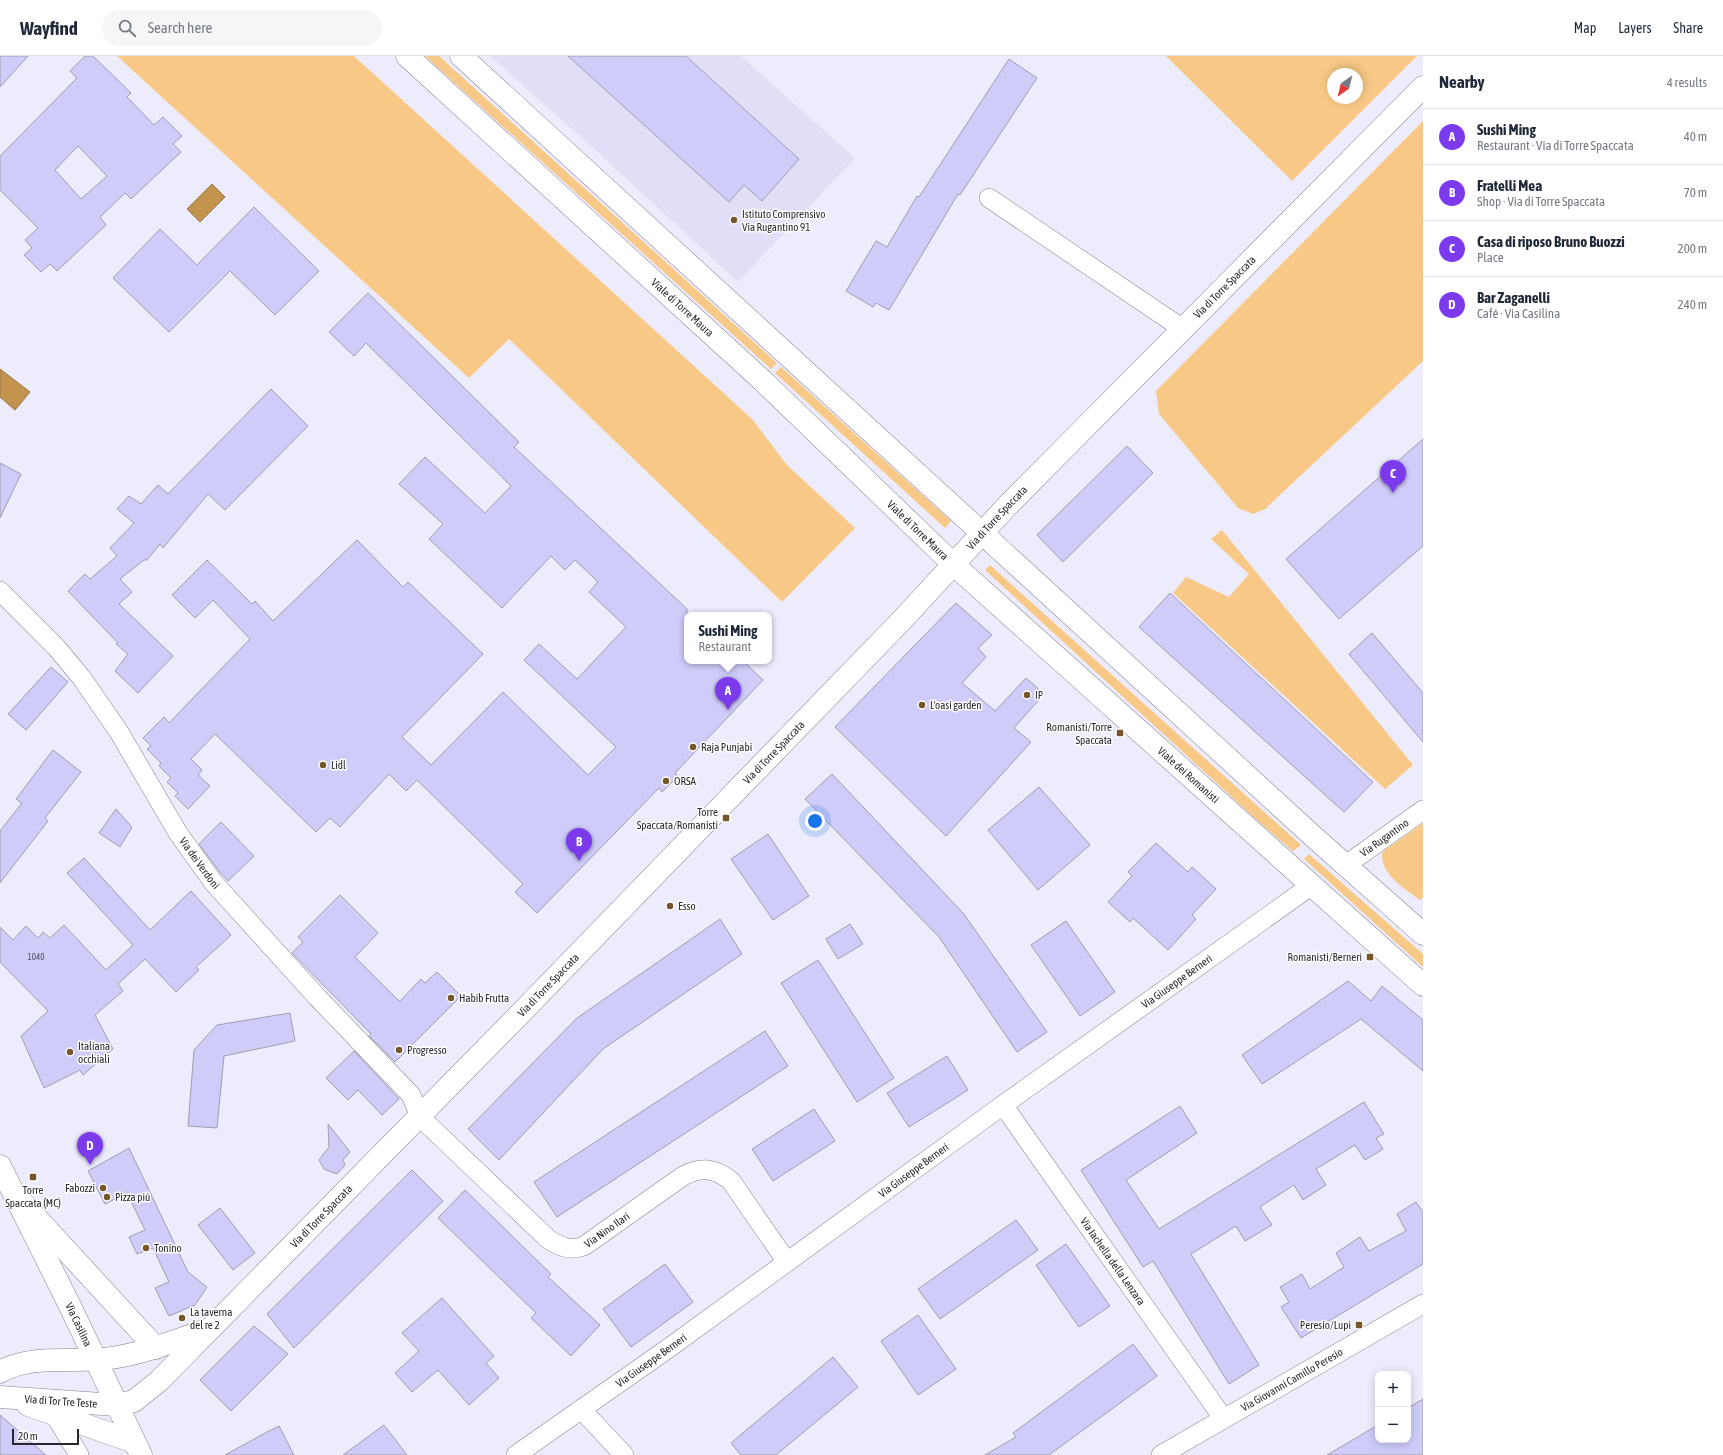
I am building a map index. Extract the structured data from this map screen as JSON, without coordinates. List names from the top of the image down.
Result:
{
  "streets": {
    "street": [
      "Via di Torre Spaccata",
      "Viale di Torre Maura",
      "Viale dei Romanisti",
      "Via Rugantino",
      "Via dei Verdoni",
      "Via Giuseppe Berneri",
      "Via Nino Ilari",
      "Via Iachella della Lenzara",
      "Via Casilina",
      "Via Giovanni Camillo Peresio",
      "Via di Tor Tre Teste"
    ]
  },
  "crossings": [
    ["Via di Torre Spaccata", "Viale di Torre Maura"],
    ["Via di Torre Spaccata", "Viale dei Romanisti"],
    ["Via di Torre Spaccata", "Via dei Verdoni"],
    ["Via di Torre Spaccata", "Via Nino Ilari"],
    ["Via di Torre Spaccata", "Via Casilina"],
    ["Via di Torre Spaccata", "Via di Tor Tre Teste"],
    ["Viale di Torre Maura", "Viale dei Romanisti"],
    ["Viale dei Romanisti", "Via Giuseppe Berneri"],
    ["Via dei Verdoni", "Via Nino Ilari"],
    ["Via Giuseppe Berneri", "Via Nino Ilari"],
    ["Via Giuseppe Berneri", "Via Iachella della Lenzara"],
    ["Via Iachella della Lenzara", "Via Giovanni Camillo Peresio"],
    ["Via Casilina", "Via di Tor Tre Teste"]
  ],
  "places": {
    "other": [
      "Istituto Comprensivo Via Rugantino 91",
      "IP",
      "L'oasi garden",
      "Raja Punjabi",
      "Lidl",
      "ORSA",
      "Esso",
      "Habib Frutta",
      "Progresso",
      "Italiana occhiali",
      "Fabozzi",
      "Pizza piú",
      "Tonino",
      "La taverna del re 2"
    ],
    "transit": [
      "Romanisti/Torre Spaccata",
      "Torre Spaccata/Romanisti",
      "Romanisti/Berneri",
      "Torre Spaccata (MC)",
      "Peresio/Lupi"
    ]
  },
  "house_numbers": ["1040"],
  "scale_bar": "20 m",
  "north": "bottom left",
  "page": {
    "header": "Wayfind",
    "search": "Search here",
    "nav": ["Map", "Layers", "Share"],
    "heading": ["Nearby", "4 results"],
    "list": [
      {
        "mark": "A",
        "name": "Sushi Ming",
        "note": "Restaurant · Via di Torre Spaccata",
        "value": "40 m"
      },
      {
        "mark": "B",
        "name": "Fratelli Mea",
        "note": "Shop · Via di Torre Spaccata",
        "value": "70 m"
      },
      {
        "mark": "C",
        "name": "Casa di riposo Bruno Buozzi",
        "note": "Place",
        "value": "200 m"
      },
      {
        "mark": "D",
        "name": "Bar Zaganelli",
        "note": "Café · Via Casilina",
        "value": "240 m"
      }
    ],
    "pins": [
      "C",
      "A",
      "B",
      "D"
    ],
    "popup": ["Sushi Ming", "Restaurant"],
    "map_buttons": ["+", "−"],
    "scale": "20 m"
  }
}
